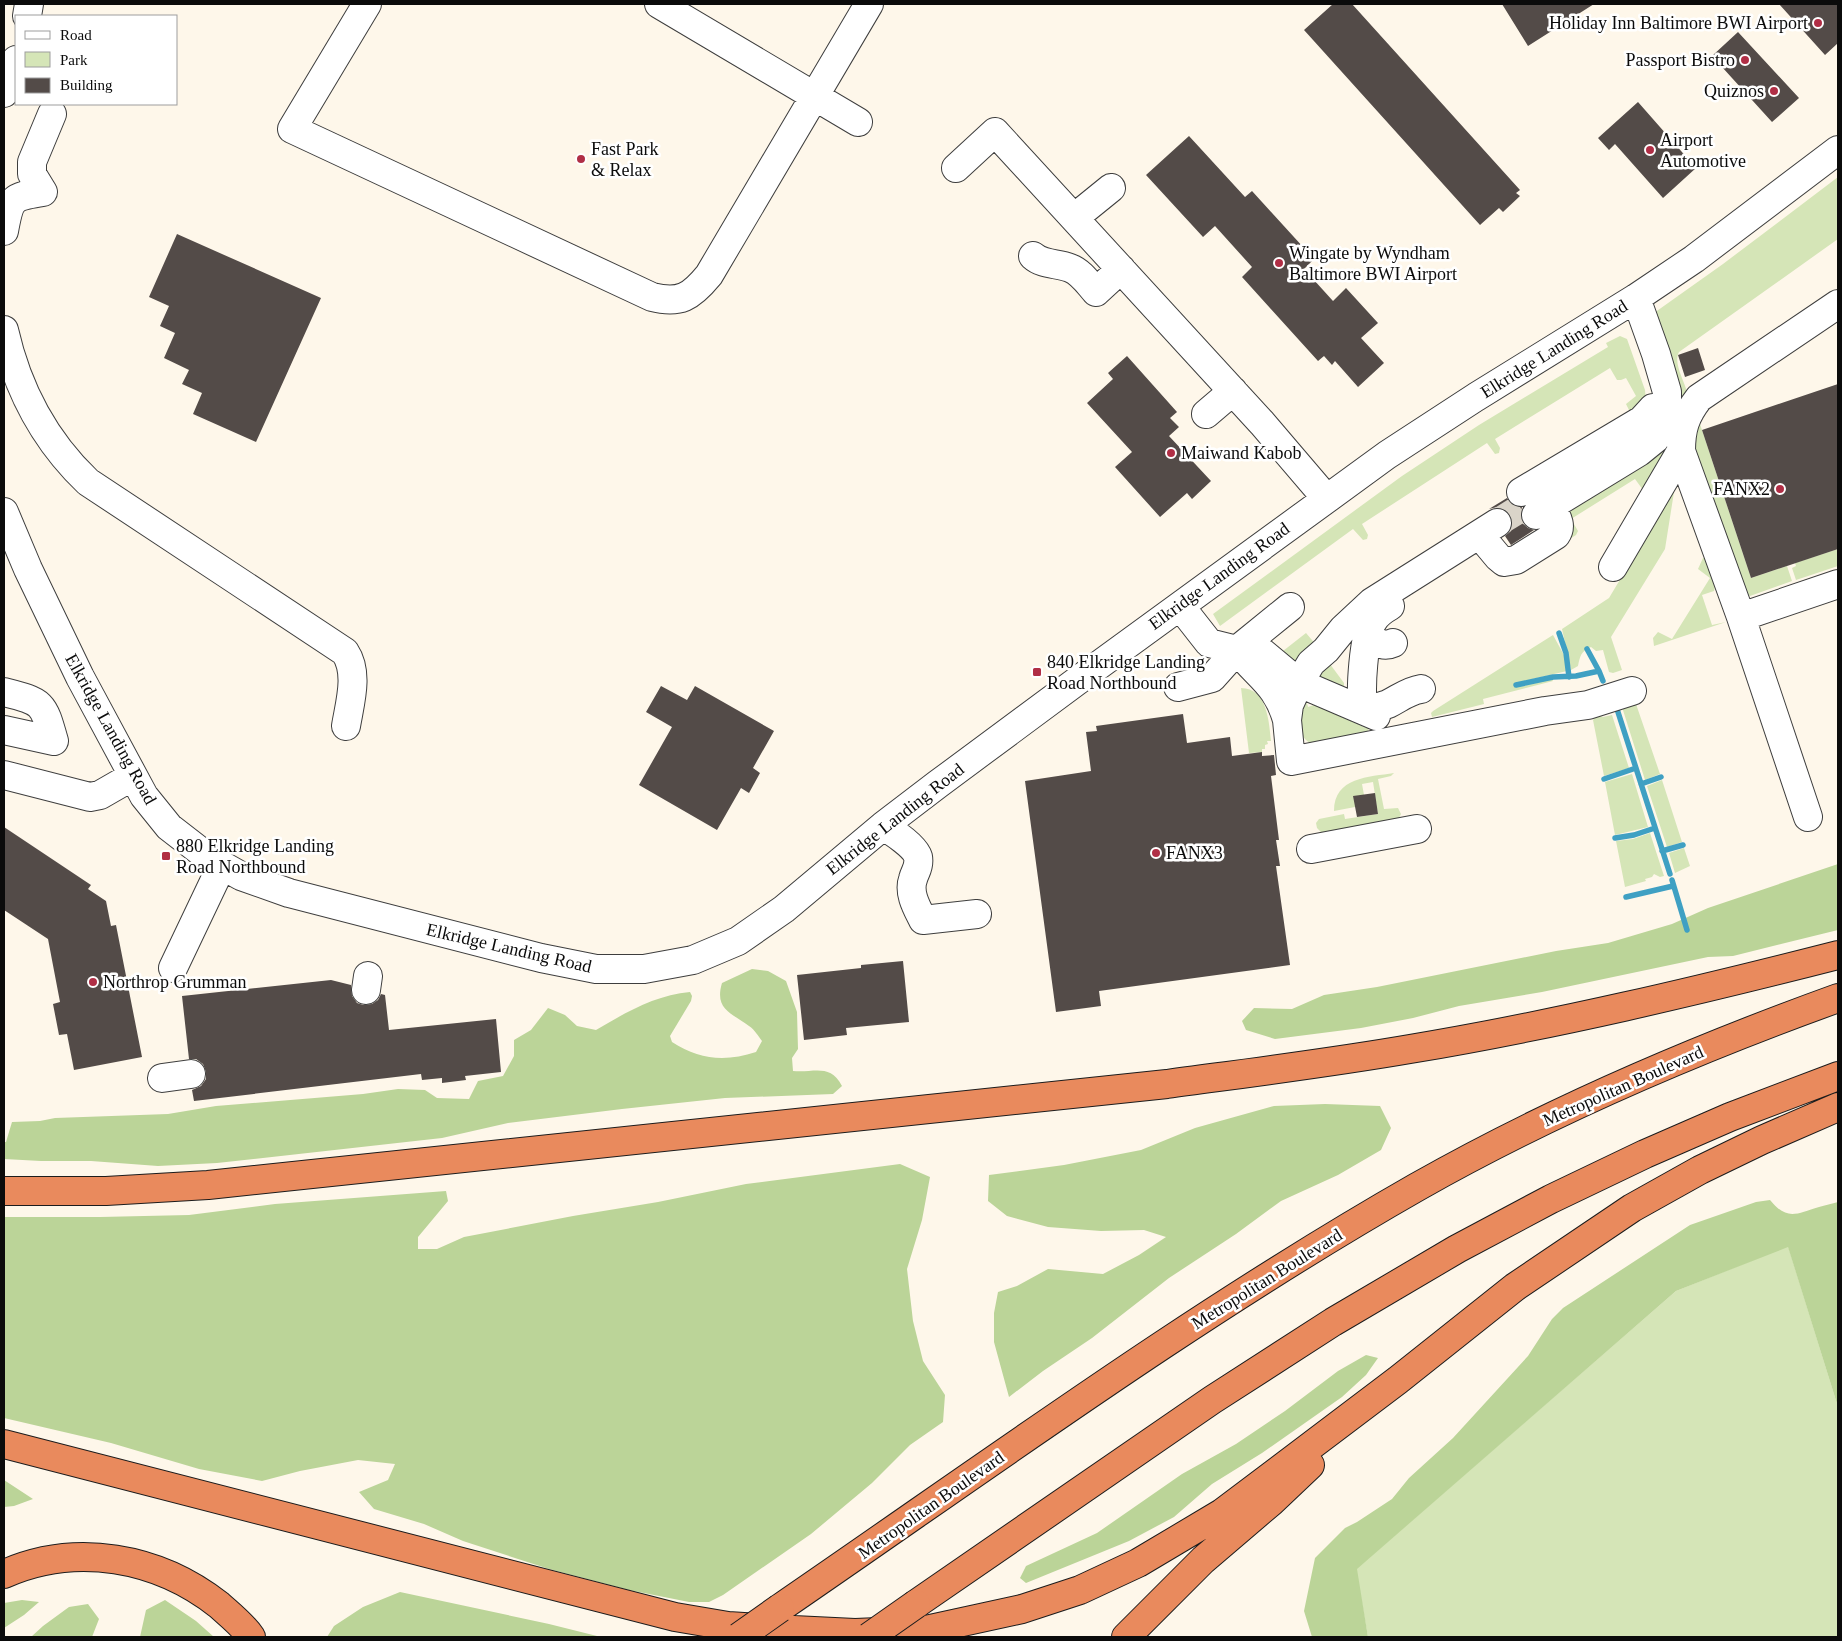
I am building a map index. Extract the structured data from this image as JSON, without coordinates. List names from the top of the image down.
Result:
{
  "streets": {
    "highway": ["Metropolitan Boulevard"],
    "street": ["Elkridge Landing Road"]
  },
  "places": {
    "other": [
      "Holiday Inn Baltimore BWI Airport",
      "Passport Bistro",
      "Quiznos",
      "Airport Automotive",
      "Fast Park & Relax",
      "Wingate by Wyndham Baltimore BWI Airport",
      "Maiwand Kabob",
      "FANX2",
      "FANX3",
      "Northrop Grumman"
    ],
    "transit": ["840 Elkridge Landing Road Northbound", "880 Elkridge Landing Road Northbound"]
  },
  "legend": ["Road", "Park", "Building"]
}
